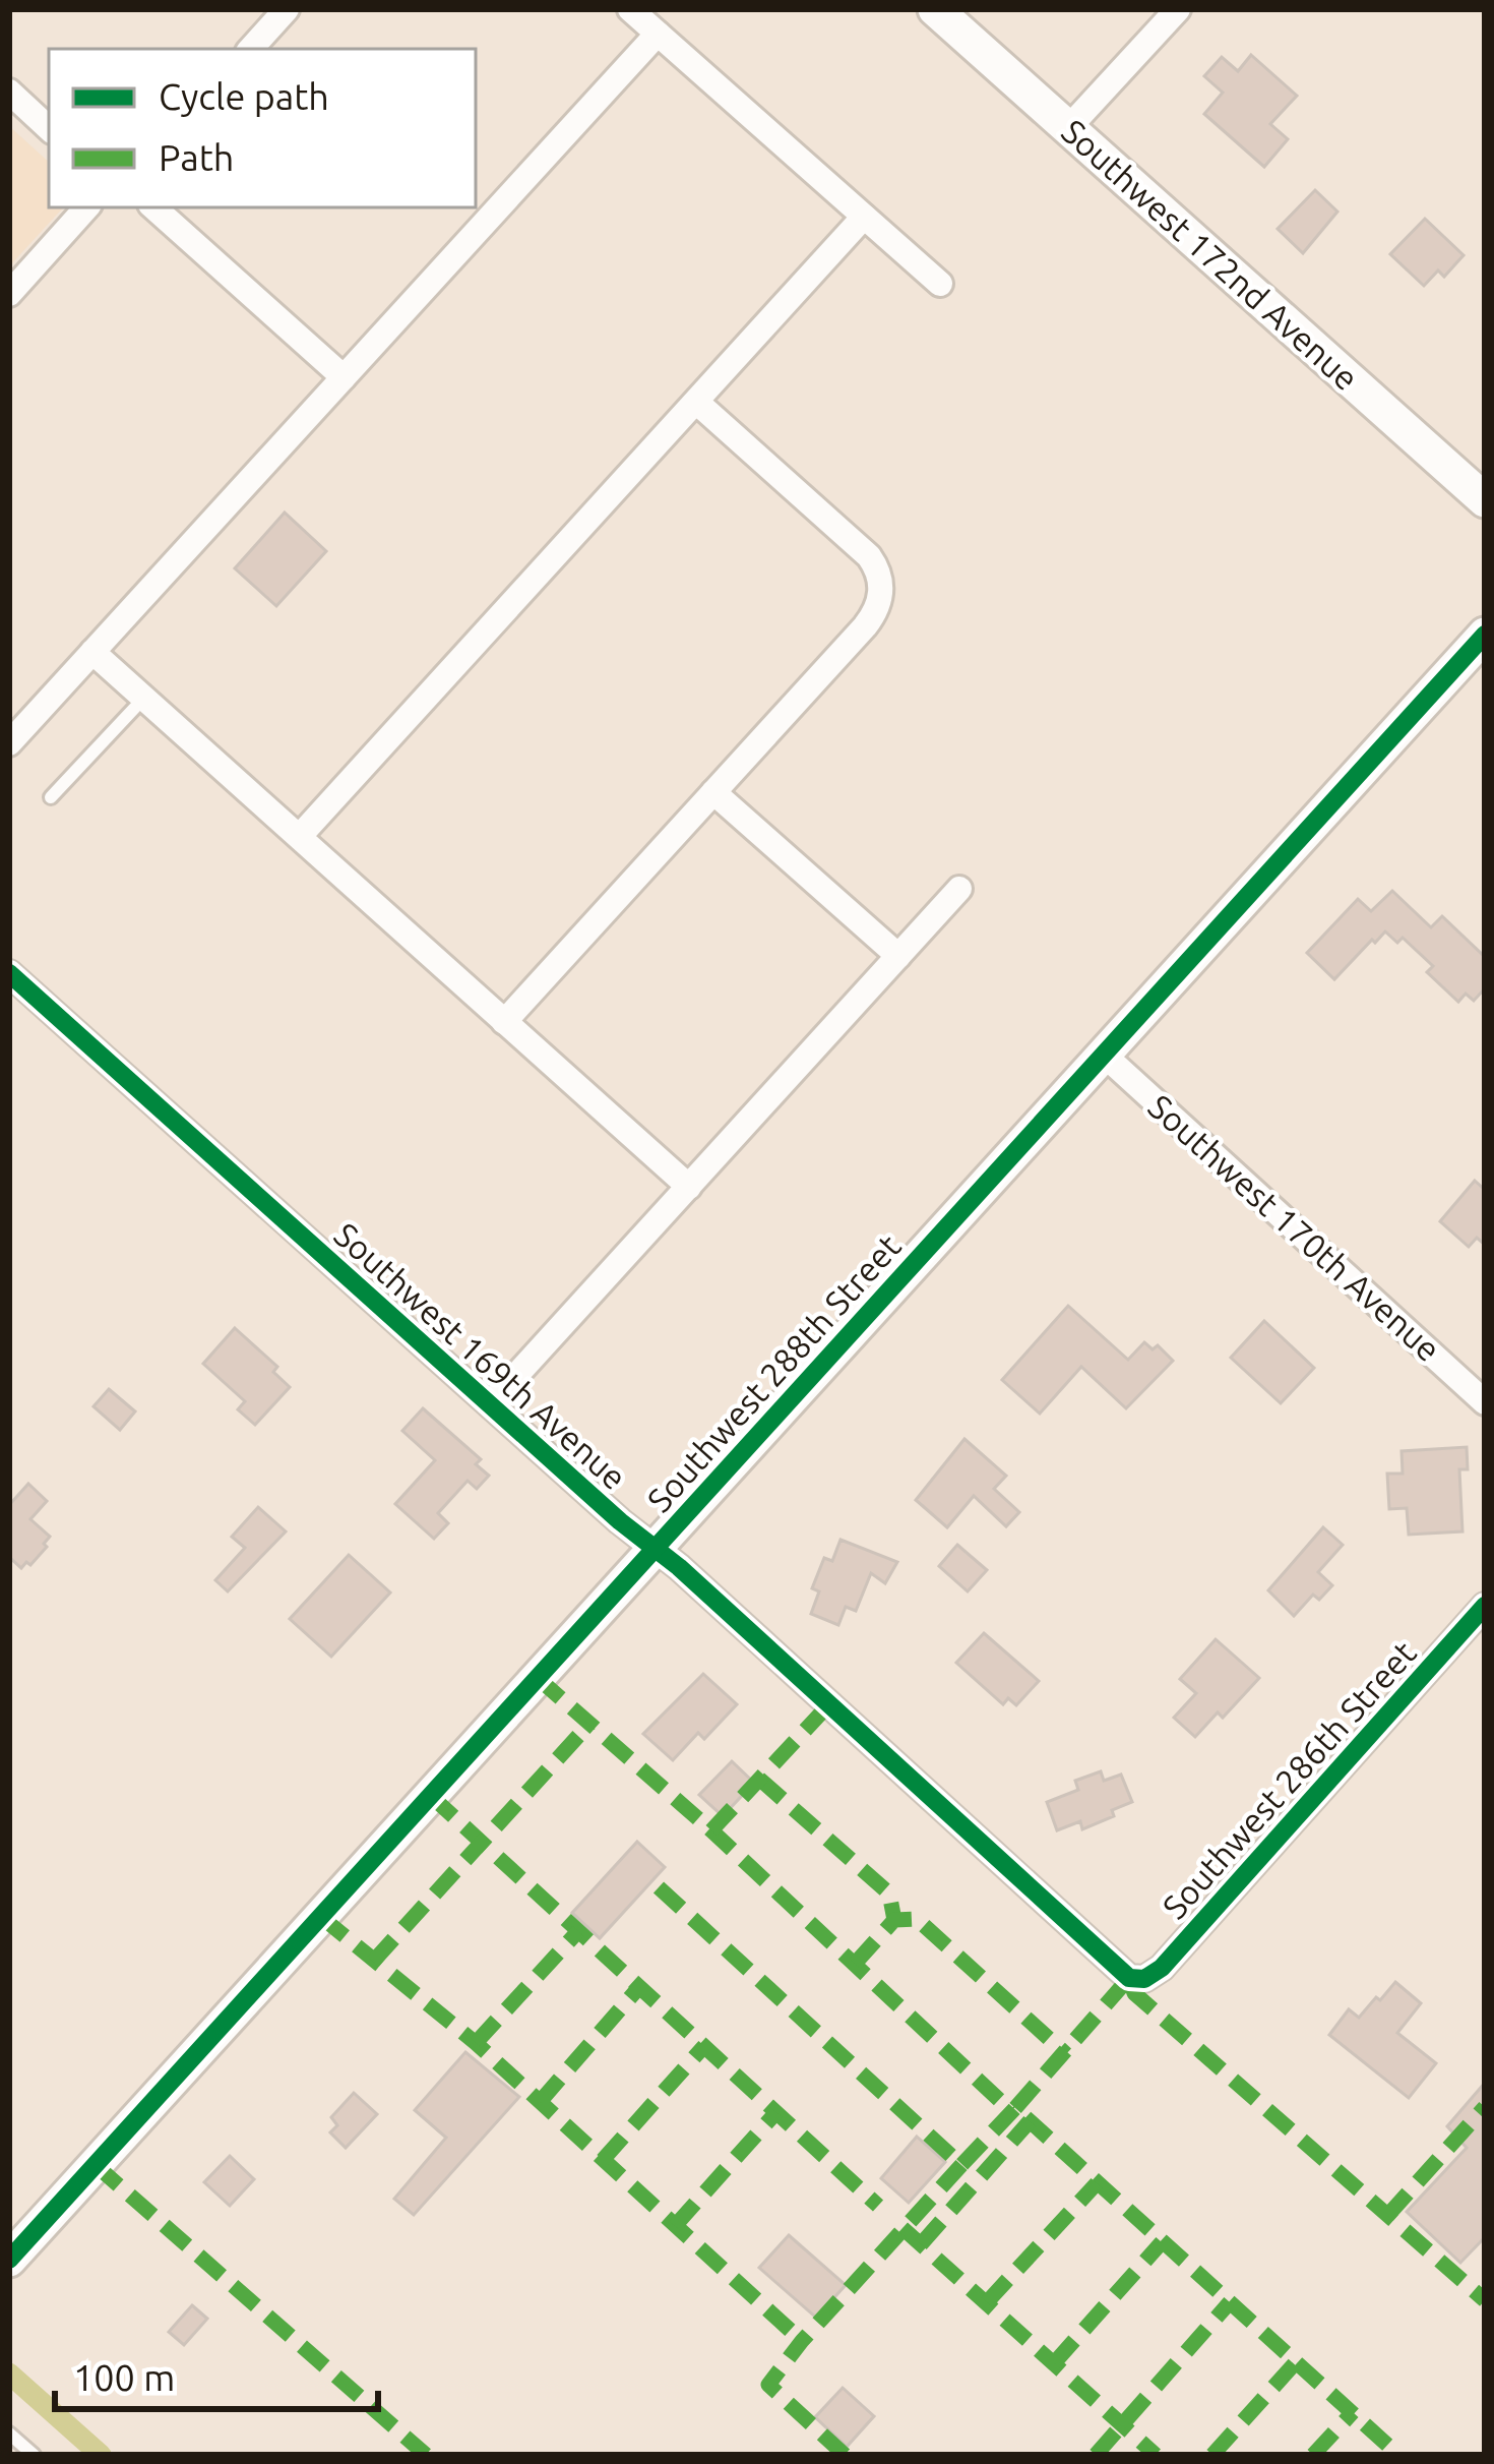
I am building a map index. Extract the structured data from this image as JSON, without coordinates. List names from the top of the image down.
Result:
{
  "streets": {
    "street": [
      "Southwest 172nd Avenue",
      "Southwest 170th Avenue",
      "Southwest 169th Avenue",
      "Southwest 288th Street",
      "Southwest 286th Street"
    ]
  },
  "crossings": [
    ["Southwest 170th Avenue", "Southwest 288th Street"],
    ["Southwest 169th Avenue", "Southwest 288th Street"],
    ["Southwest 169th Avenue", "Southwest 286th Street"]
  ],
  "legend": ["Cycle path", "Path"],
  "scale_bar": "100 m"
}
